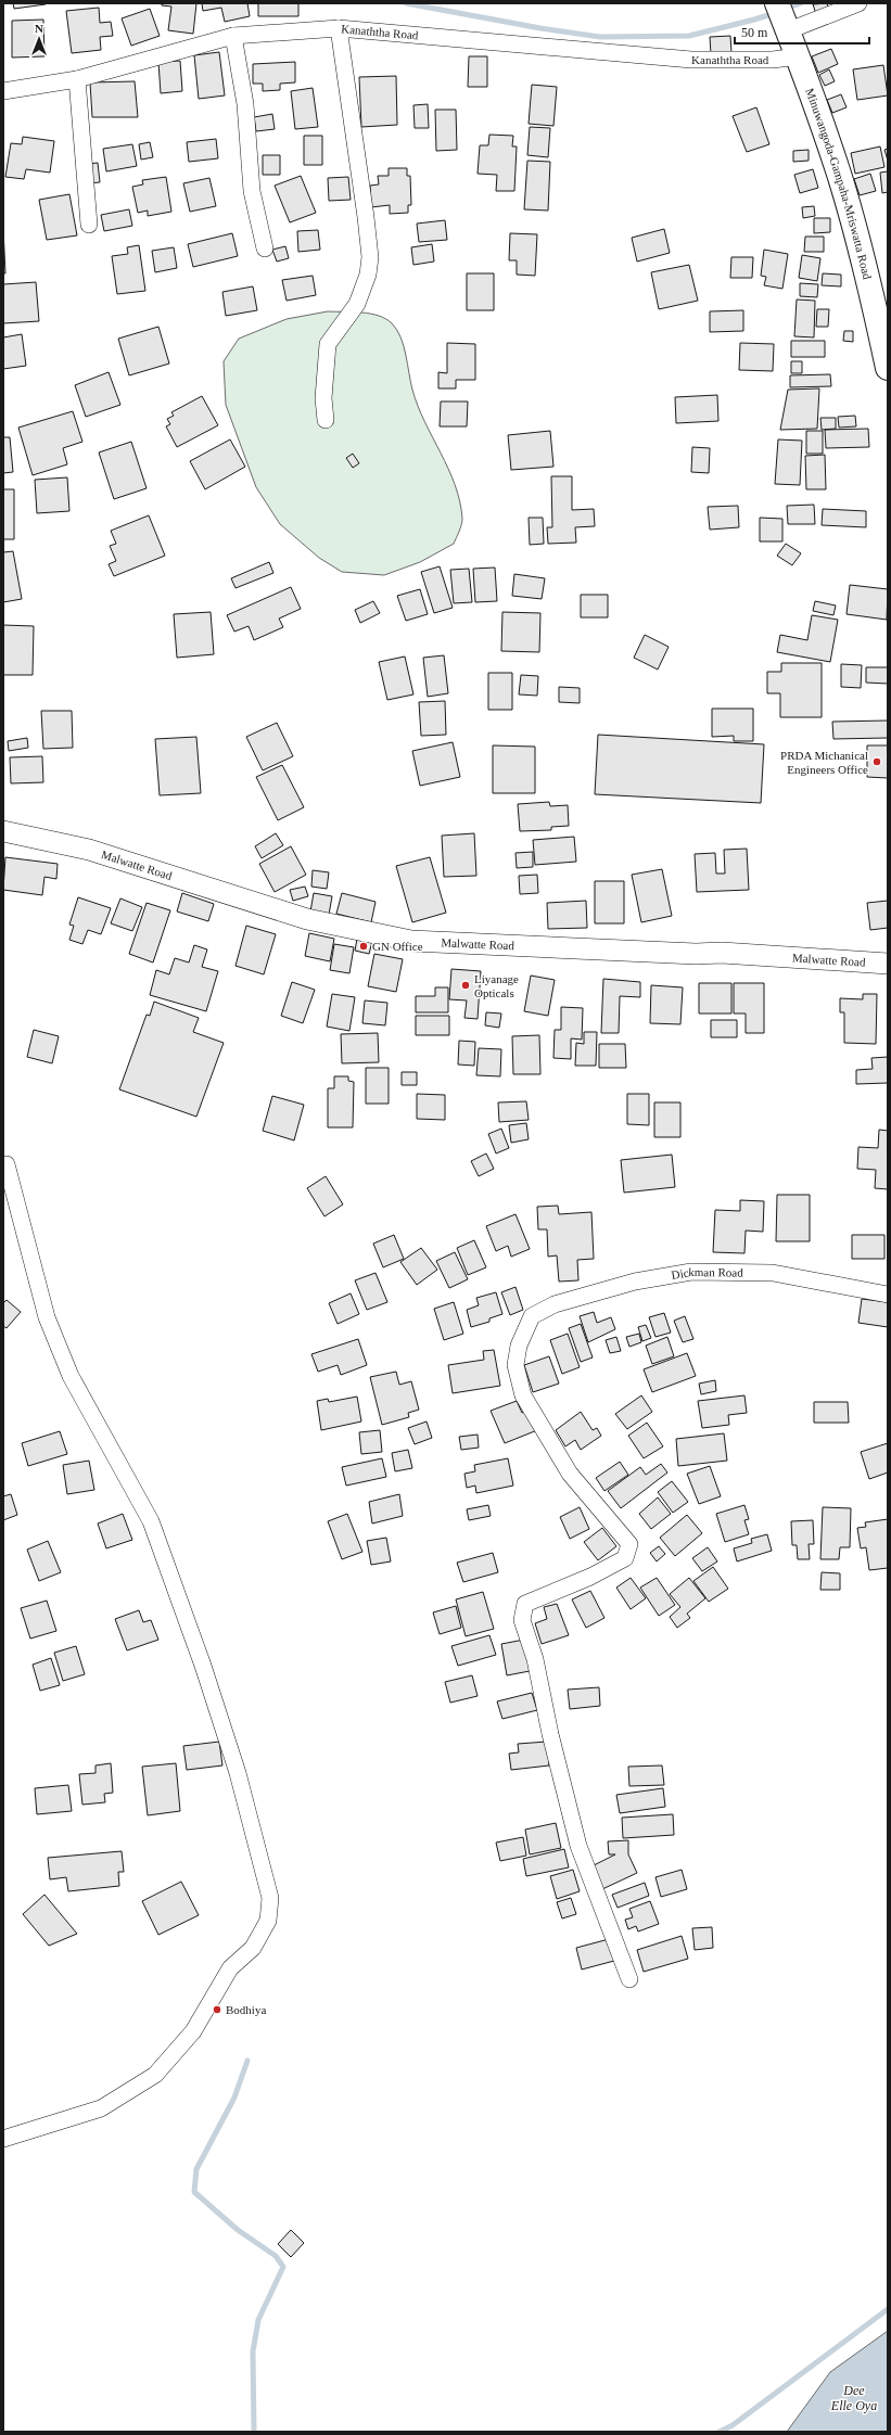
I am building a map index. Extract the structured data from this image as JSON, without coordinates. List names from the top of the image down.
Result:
{
  "streets": {
    "main road": ["Minuwangoda-Gampaha-Mriswatta Road"],
    "street": ["Kanaththa Road", "Malwatte Road", "Dickman Road"]
  },
  "crossings": [
    ["Kanaththa Road", "Minuwangoda-Gampaha-Mriswatta Road"]
  ],
  "water": ["Dee Elle Oya"],
  "places": [
    "PRDA Michanical Engineers Office",
    "GN Office",
    "Liyanage Opticals",
    "Bodhiya"
  ],
  "scale_bar": "50 m",
  "north": "top"
}
